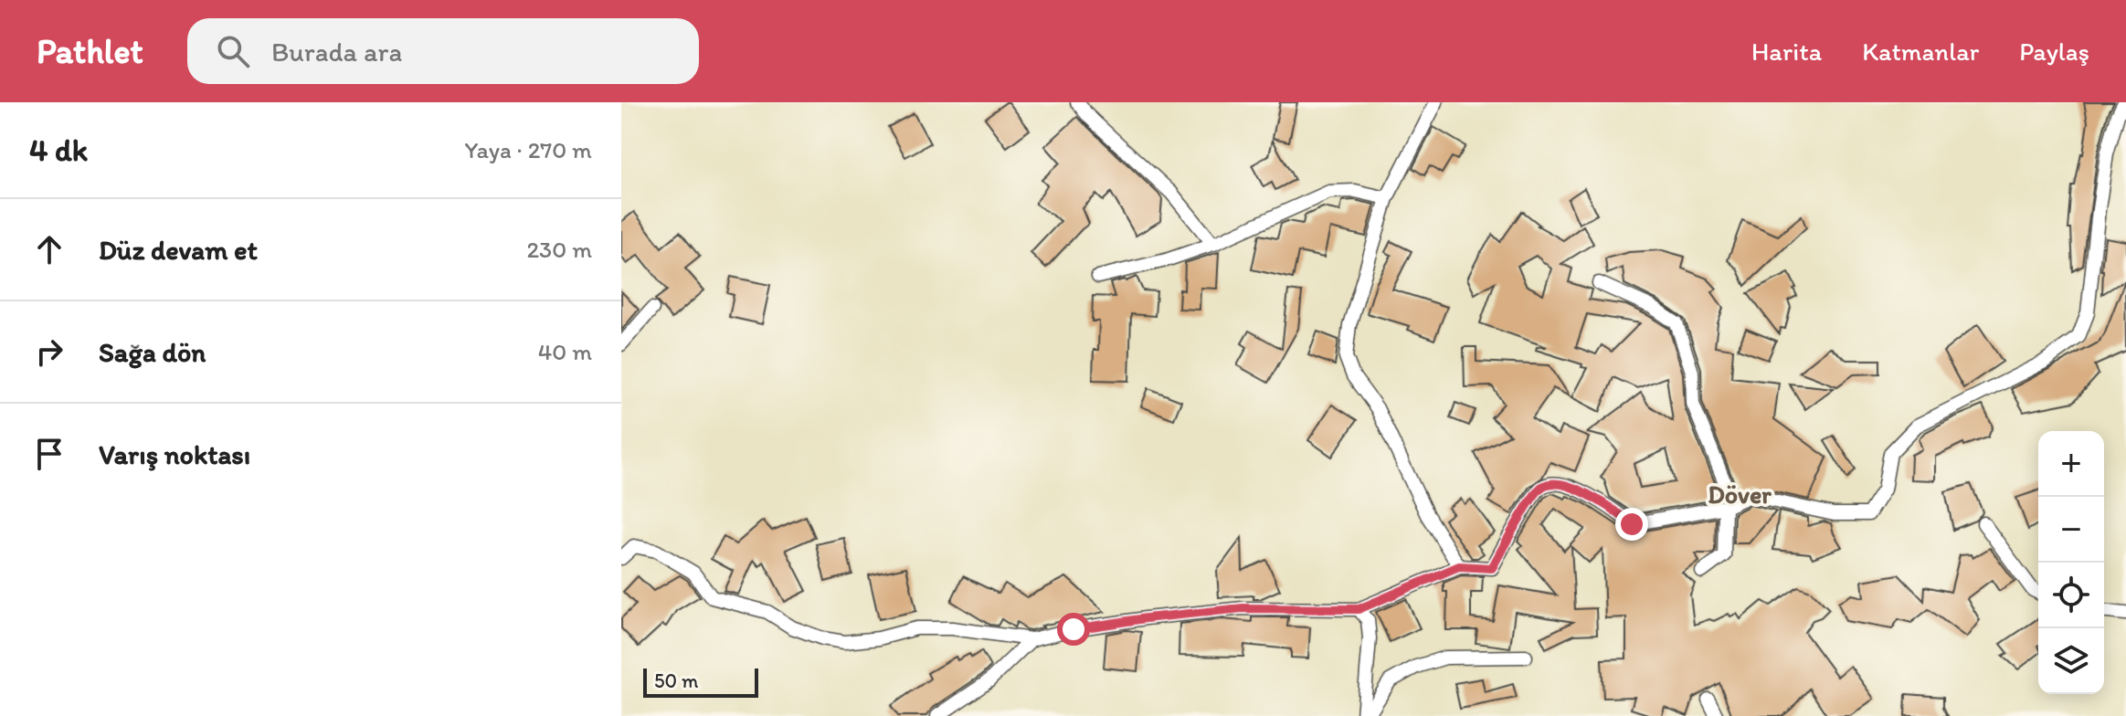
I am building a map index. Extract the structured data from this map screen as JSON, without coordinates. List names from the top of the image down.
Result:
{
  "districts": ["Döver"],
  "scale_bar": "50 m",
  "page": {
    "header": "Pathlet",
    "search": "Burada ara",
    "nav": ["Harita", "Katmanlar", "Paylaş"],
    "heading": ["4 dk", "Yaya · 270 m"],
    "list": [
      ["Düz devam et", "230 m"],
      ["Sağa dön", "40 m"],
      "Varış noktası"
    ],
    "map_buttons": ["+", "−"],
    "scale": "50 m"
  }
}
